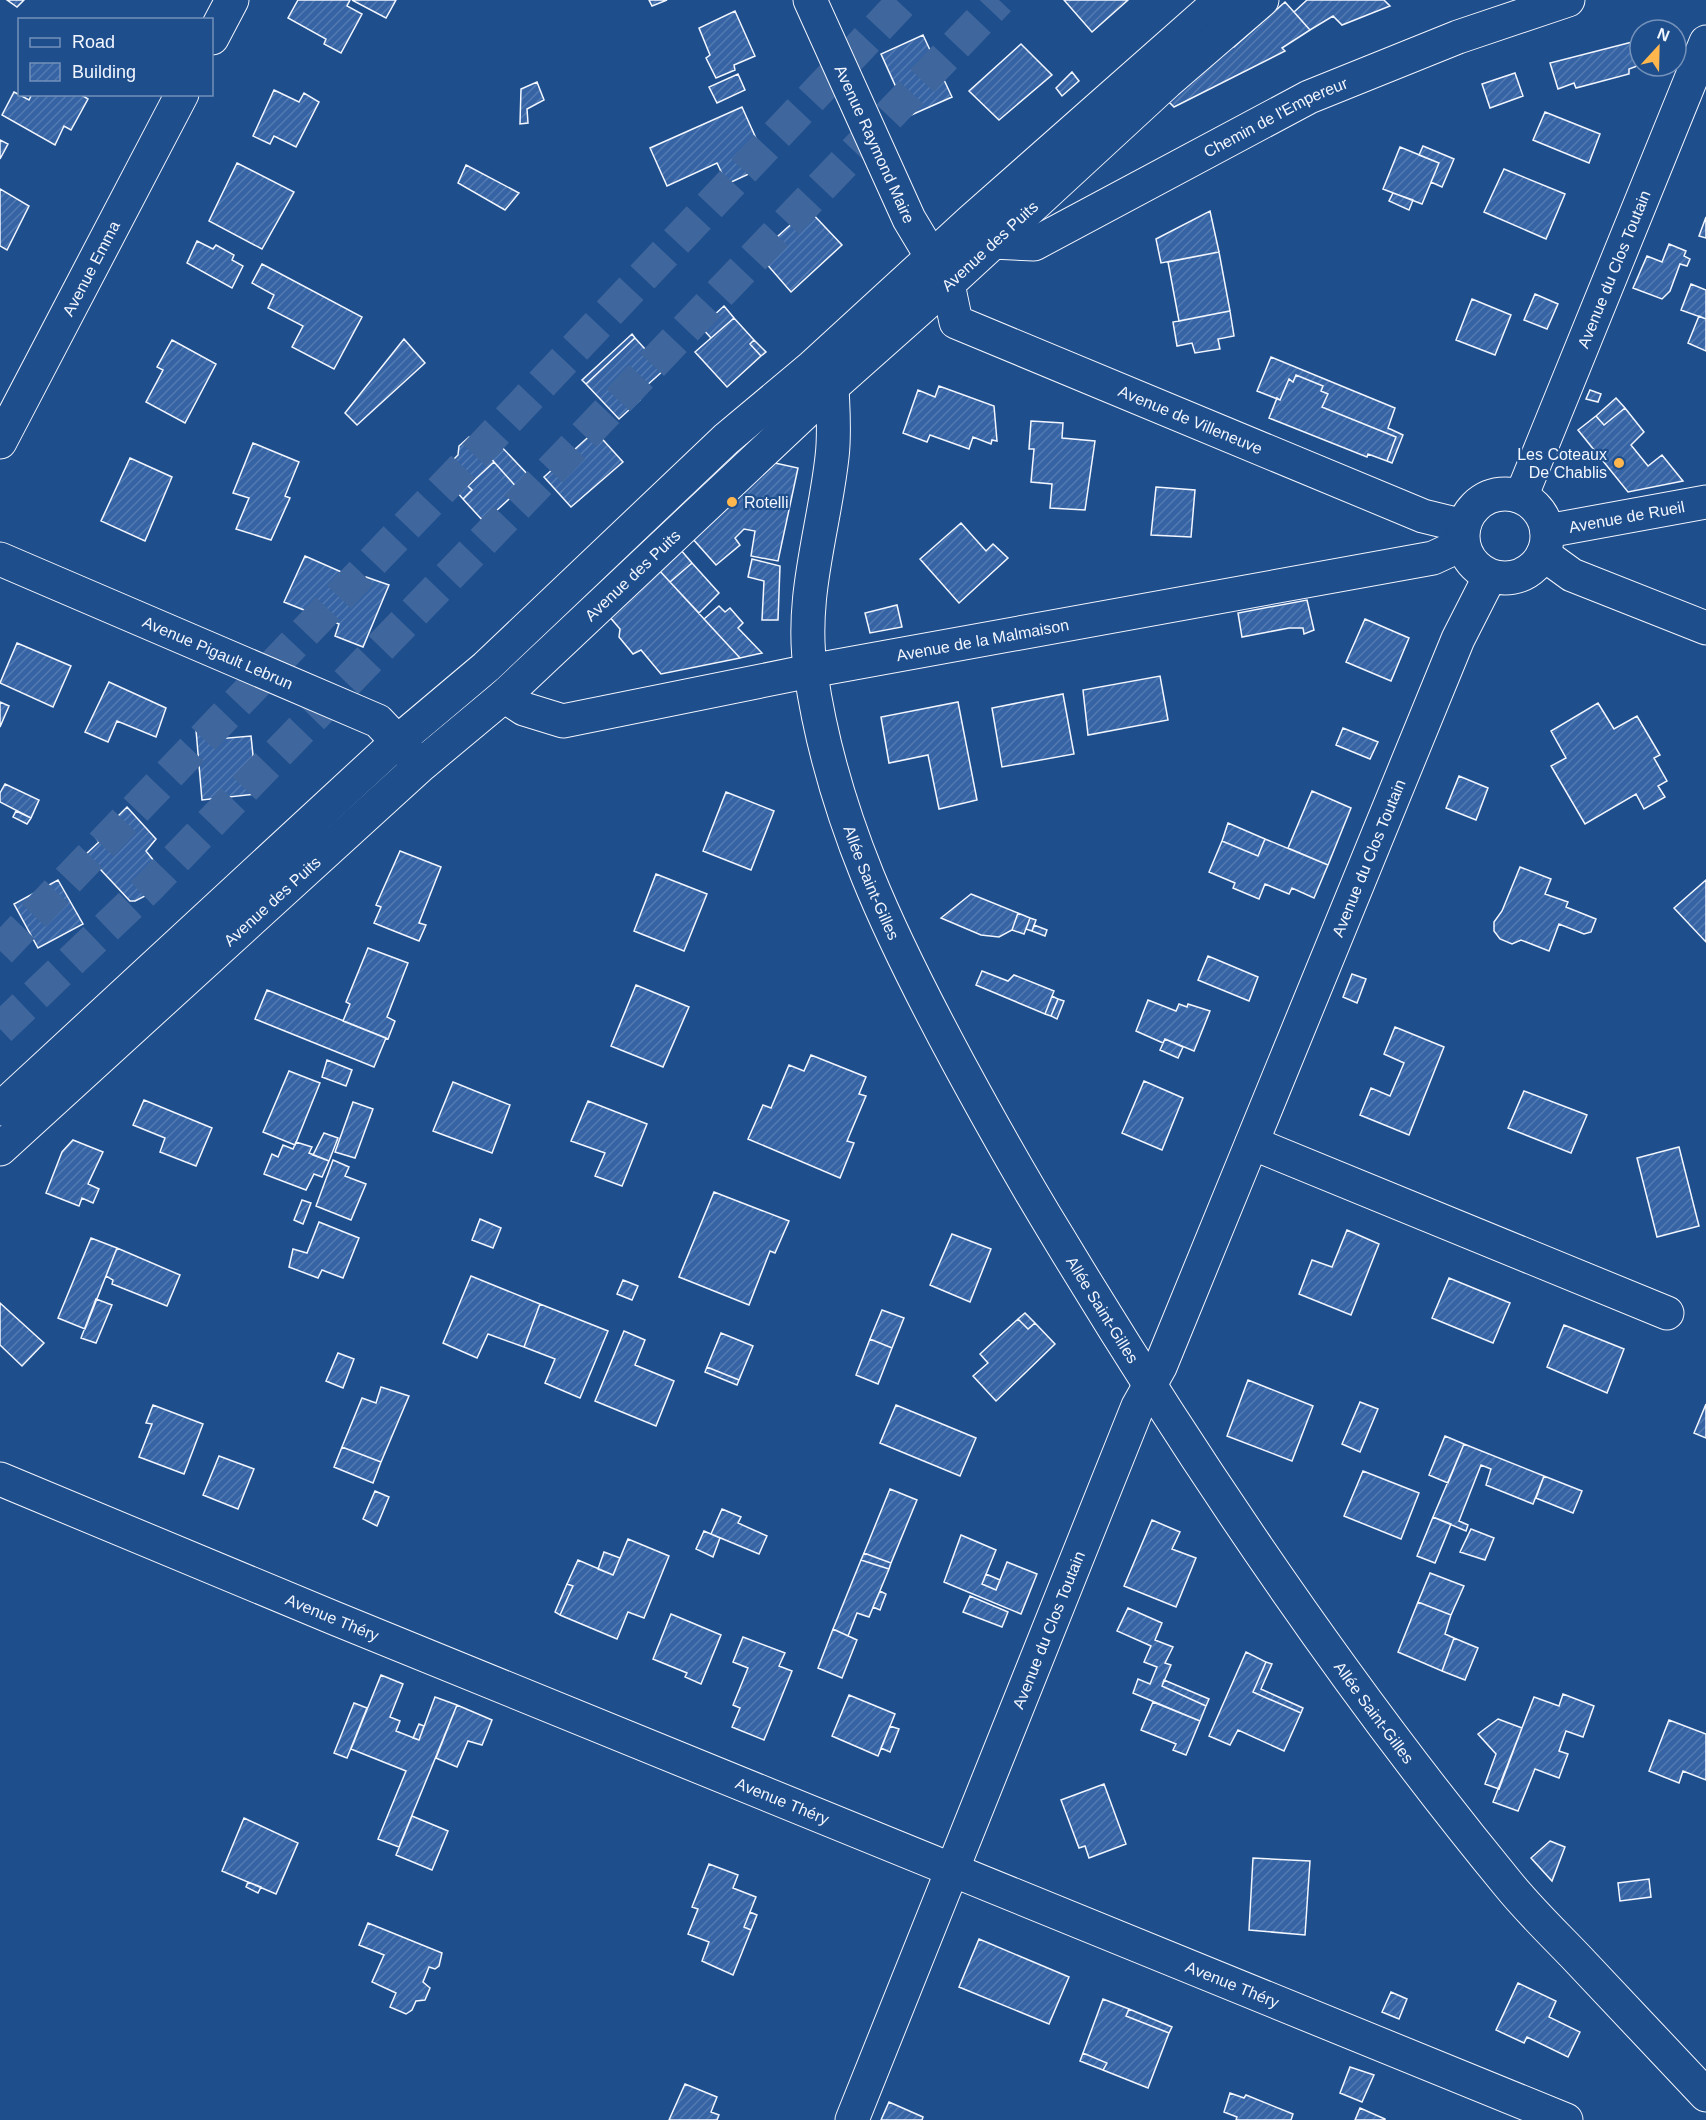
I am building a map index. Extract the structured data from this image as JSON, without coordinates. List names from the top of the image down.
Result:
{
  "streets": {
    "street": [
      "Chemin de l'Empereur",
      "Avenue Raymond Maire",
      "Avenue des Puits",
      "Avenue Emma",
      "Avenue du Clos Toutain",
      "Avenue de Villeneuve",
      "Avenue de Rueil",
      "Avenue de la Malmaison",
      "Avenue Pigault Lebrun",
      "Allée Saint-Gilles",
      "Avenue Théry"
    ]
  },
  "crossings": [
    ["Chemin de l'Empereur", "Avenue des Puits"],
    ["Avenue Raymond Maire", "Avenue des Puits"],
    ["Avenue Raymond Maire", "Avenue de Villeneuve"],
    ["Avenue des Puits", "Avenue de Villeneuve"],
    ["Avenue des Puits", "Avenue de la Malmaison"],
    ["Avenue des Puits", "Avenue Pigault Lebrun"],
    ["Avenue des Puits", "Allée Saint-Gilles"],
    ["Avenue du Clos Toutain", "Avenue de Villeneuve"],
    ["Avenue du Clos Toutain", "Avenue de Rueil"],
    ["Avenue du Clos Toutain", "Avenue de la Malmaison"],
    ["Avenue du Clos Toutain", "Allée Saint-Gilles"],
    ["Avenue du Clos Toutain", "Avenue Théry"],
    ["Avenue de Villeneuve", "Avenue de Rueil"],
    ["Avenue de Villeneuve", "Avenue de la Malmaison"],
    ["Avenue de Rueil", "Avenue de la Malmaison"],
    ["Avenue de la Malmaison", "Allée Saint-Gilles"]
  ],
  "places": ["Les Coteaux De Chablis", "Rotelli"],
  "legend": ["Road", "Building"],
  "north": "top"
}
